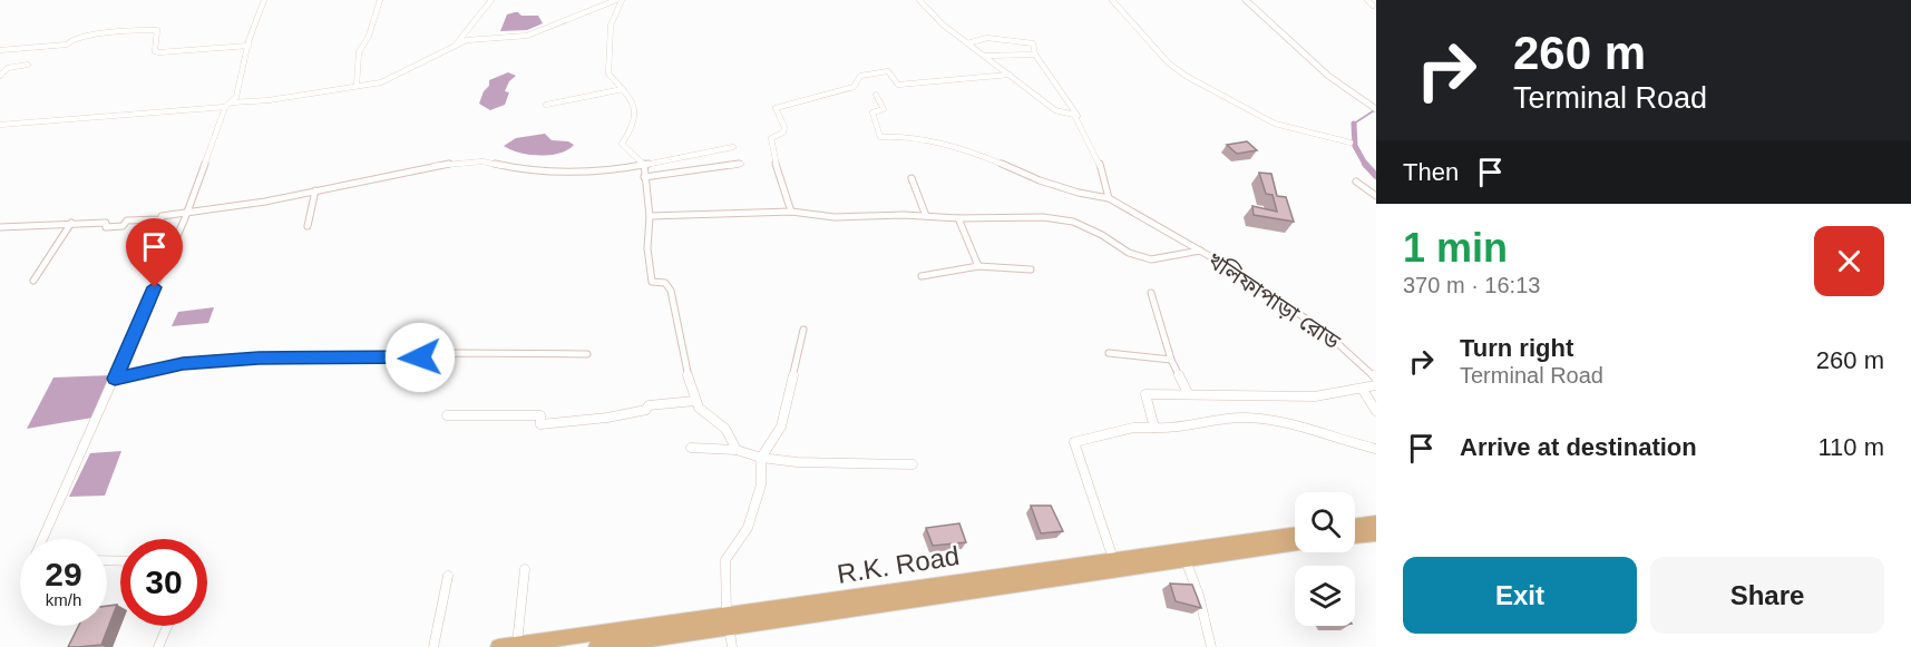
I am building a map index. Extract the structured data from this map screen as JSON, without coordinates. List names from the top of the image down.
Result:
{
  "streets": {
    "highway": ["R.K. Road"],
    "street": ["খলিফাপাড়া রোড"]
  },
  "page": {
    "turn": ["260 m", "Terminal Road"],
    "then": "Then",
    "heading": ["1 min", "370 m · 16:13"],
    "list": [
      {
        "name": "Turn right",
        "note": "Terminal Road",
        "value": "260 m"
      },
      {
        "name": "Arrive at destination",
        "value": "110 m"
      }
    ],
    "speed": "29 km/h",
    "limit": "30",
    "buttons": ["Exit", "Share"]
  }
}
